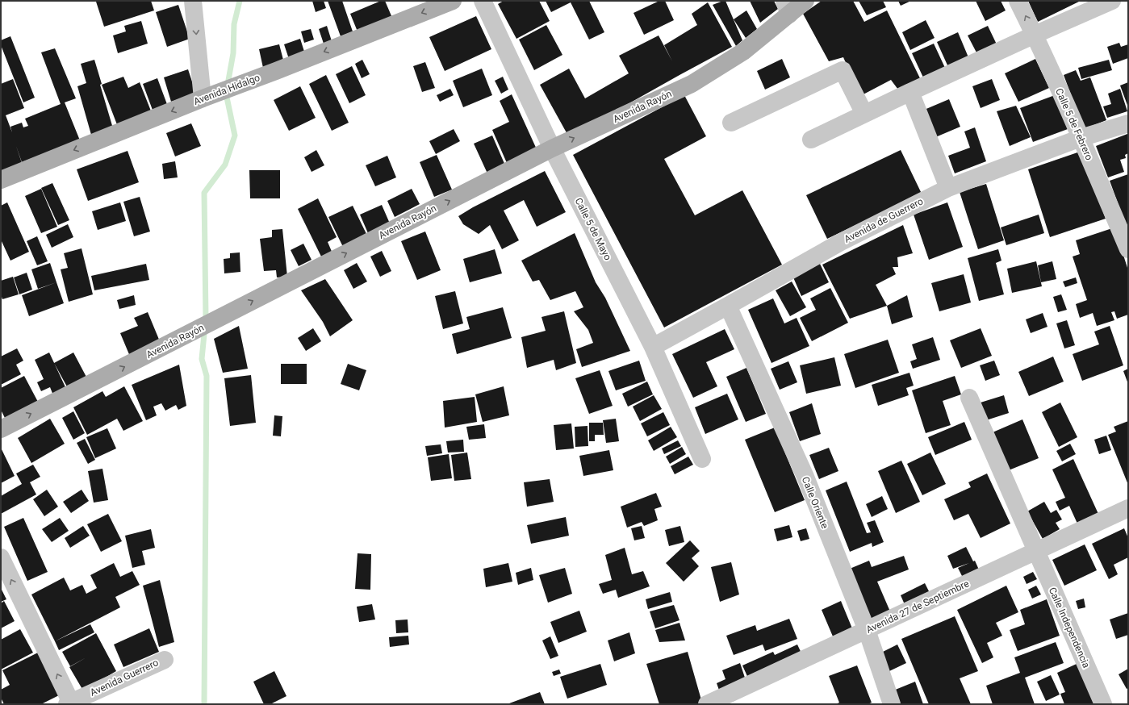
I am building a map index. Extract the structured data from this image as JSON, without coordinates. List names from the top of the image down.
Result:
{
  "streets": {
    "main road": ["Avenida Hidalgo", "Avenida Rayón"],
    "street": [
      "Calle 5 de Febrero",
      "Avenida de Guerrero",
      "Calle 5 de Mayo",
      "Calle Oriente",
      "Avenida 27 de Septiembre",
      "Calle Independencia",
      "Avenida Guerrero"
    ]
  },
  "crossings": [
    ["Avenida Rayón", "Calle 5 de Mayo"],
    ["Calle 5 de Febrero", "Avenida de Guerrero"],
    ["Avenida de Guerrero", "Calle 5 de Mayo"],
    ["Avenida de Guerrero", "Calle Oriente"],
    ["Calle Oriente", "Avenida 27 de Septiembre"],
    ["Avenida 27 de Septiembre", "Calle Independencia"]
  ],
  "one_way": ["Avenida Hidalgo", "Avenida Rayón"]
}
